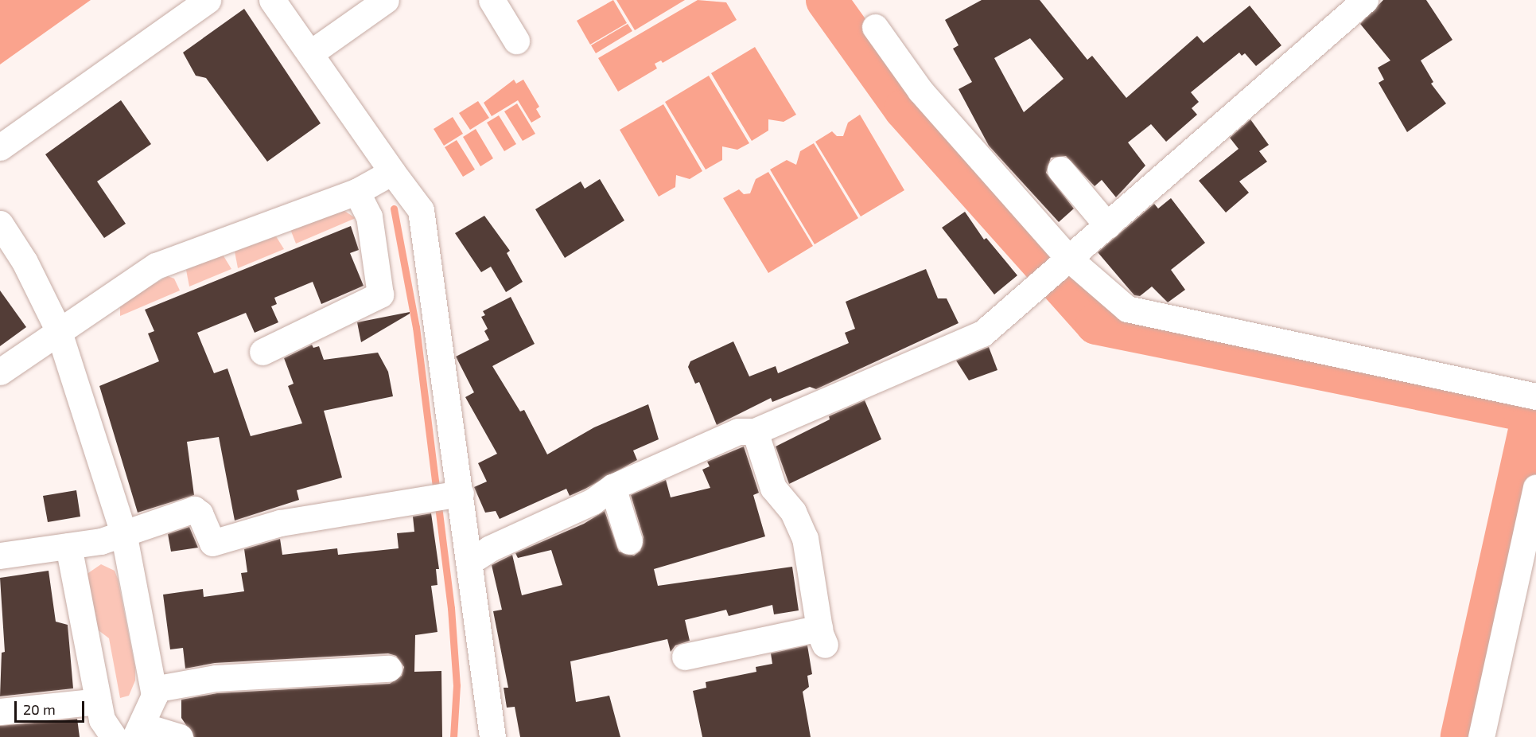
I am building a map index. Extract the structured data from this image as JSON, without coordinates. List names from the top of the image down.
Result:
{
  "scale_bar": "20 m"
}
